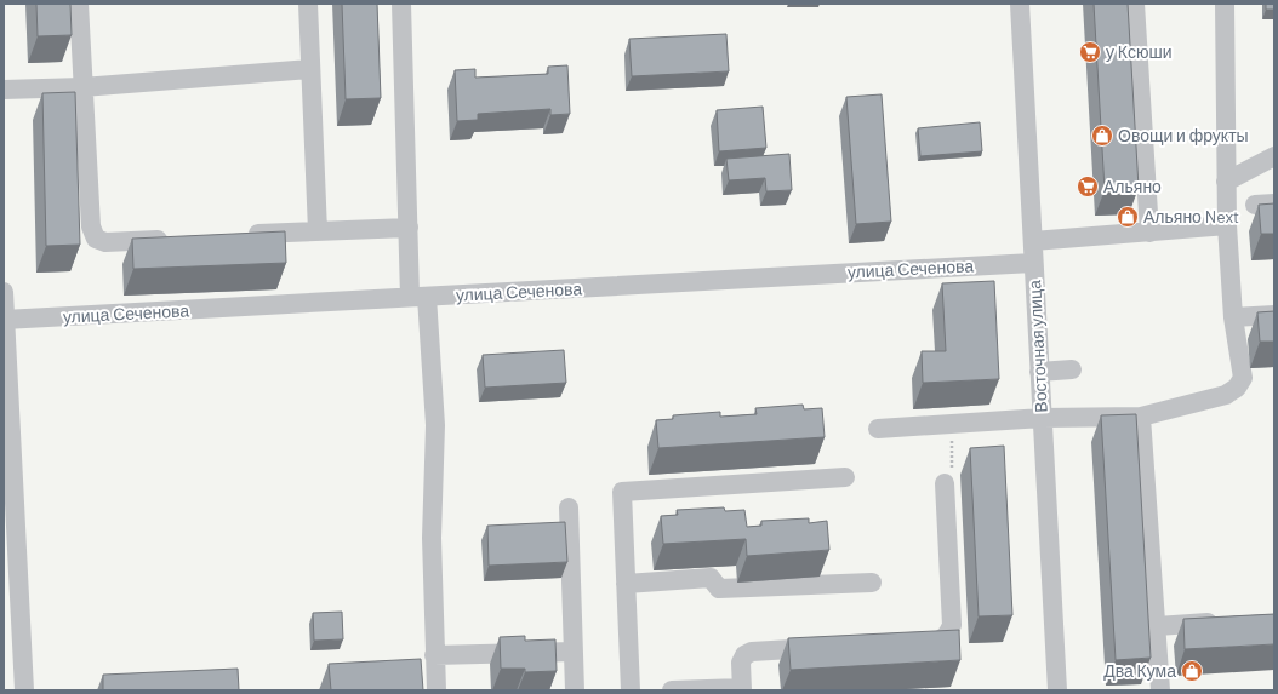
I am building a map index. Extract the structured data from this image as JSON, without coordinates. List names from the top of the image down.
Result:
{
  "streets": {
    "lane": ["улица Сеченова", "Восточная улица"]
  },
  "crossings": [
    ["улица Сеченова", "Восточная улица"]
  ],
  "places": {
    "supermarket": ["у Ксюши", "Альяно"],
    "shop": ["Овощи и фрукты", "Альяно Next", "Два Кума"]
  }
}
